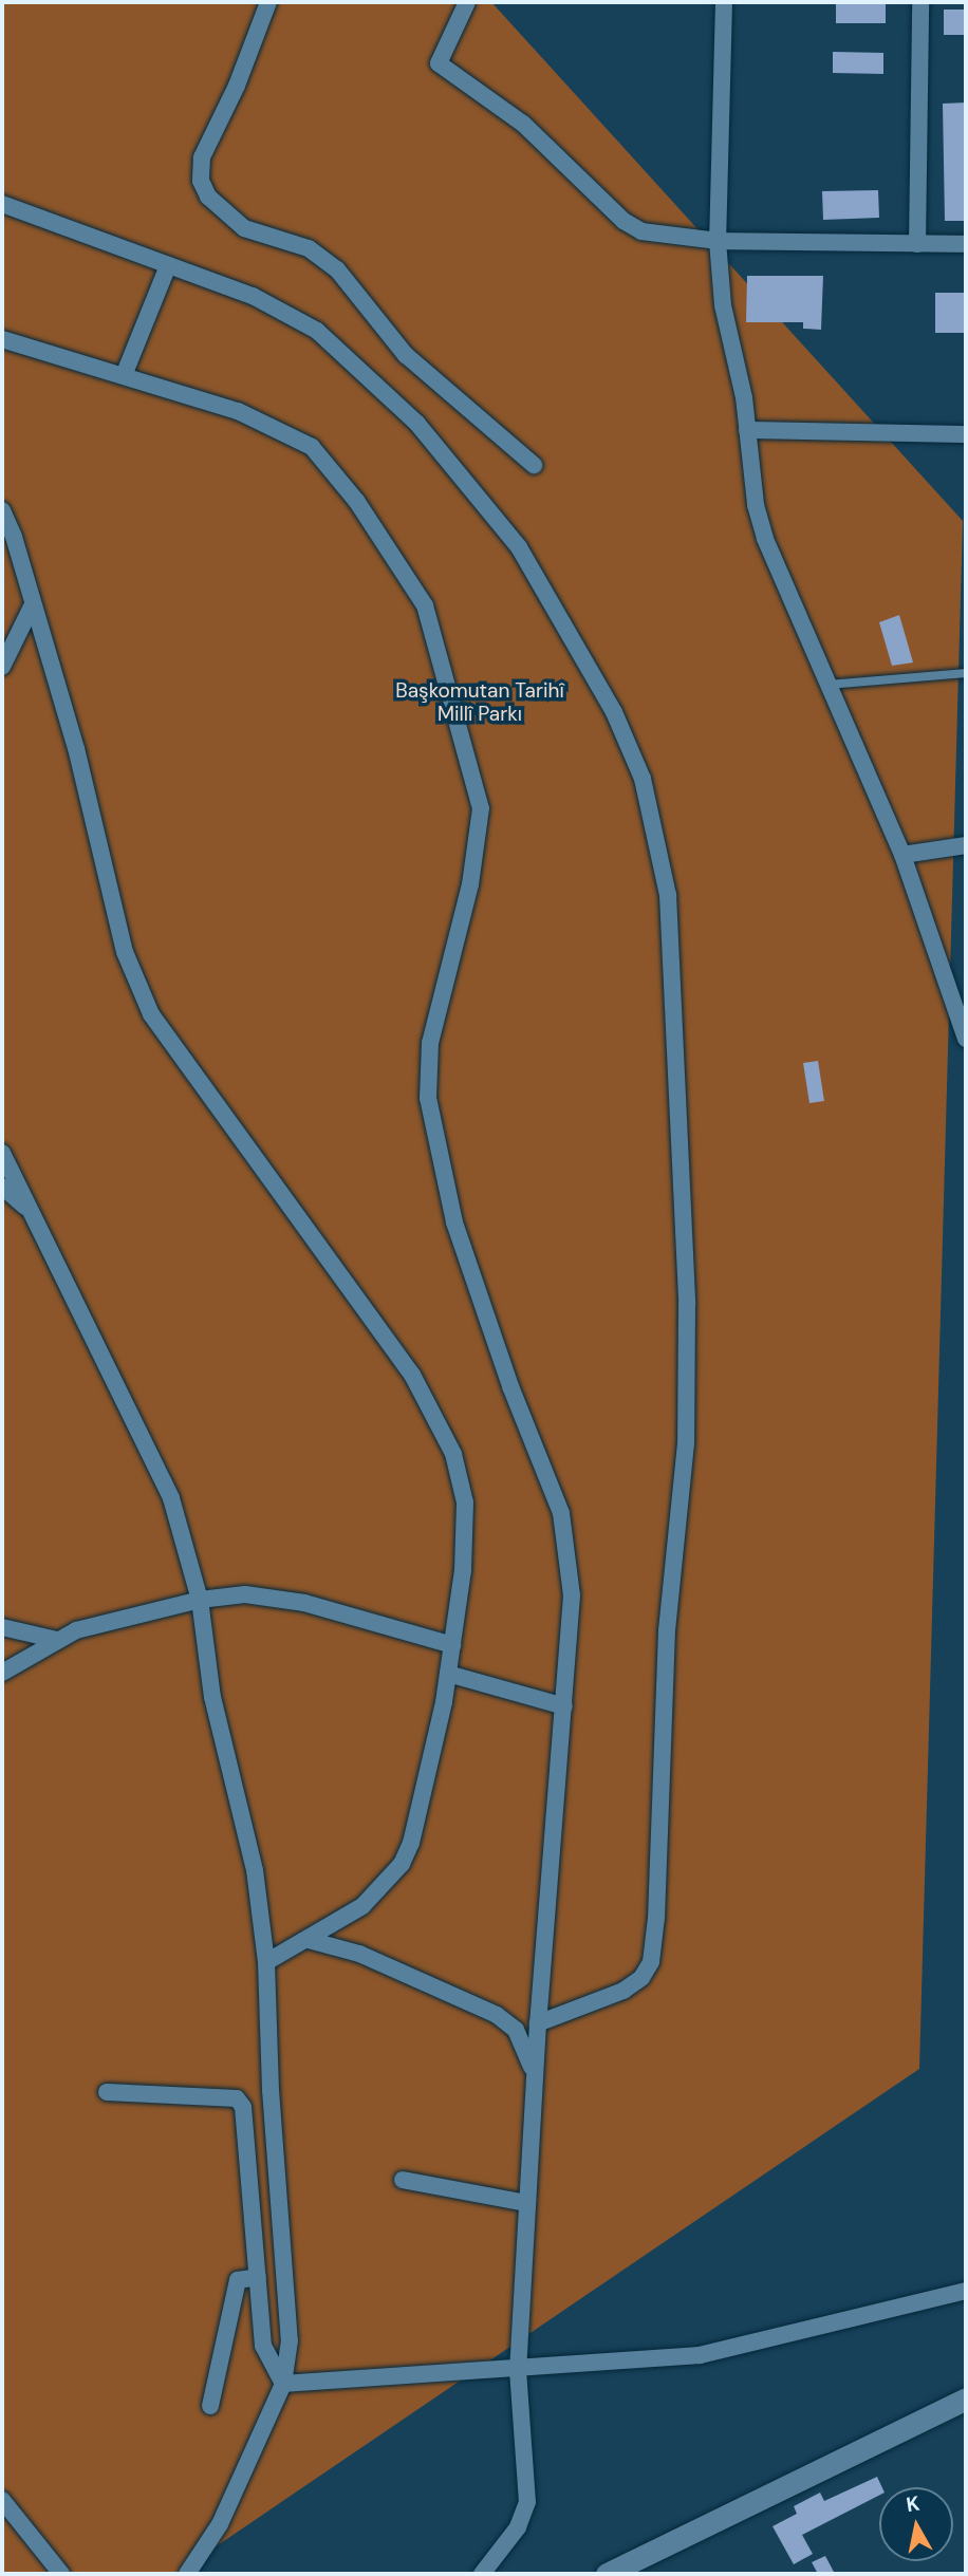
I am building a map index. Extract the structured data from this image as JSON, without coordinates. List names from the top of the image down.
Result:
{
  "parks": ["Başkomutan Tarihî Millî Parkı"],
  "north": "top"
}
